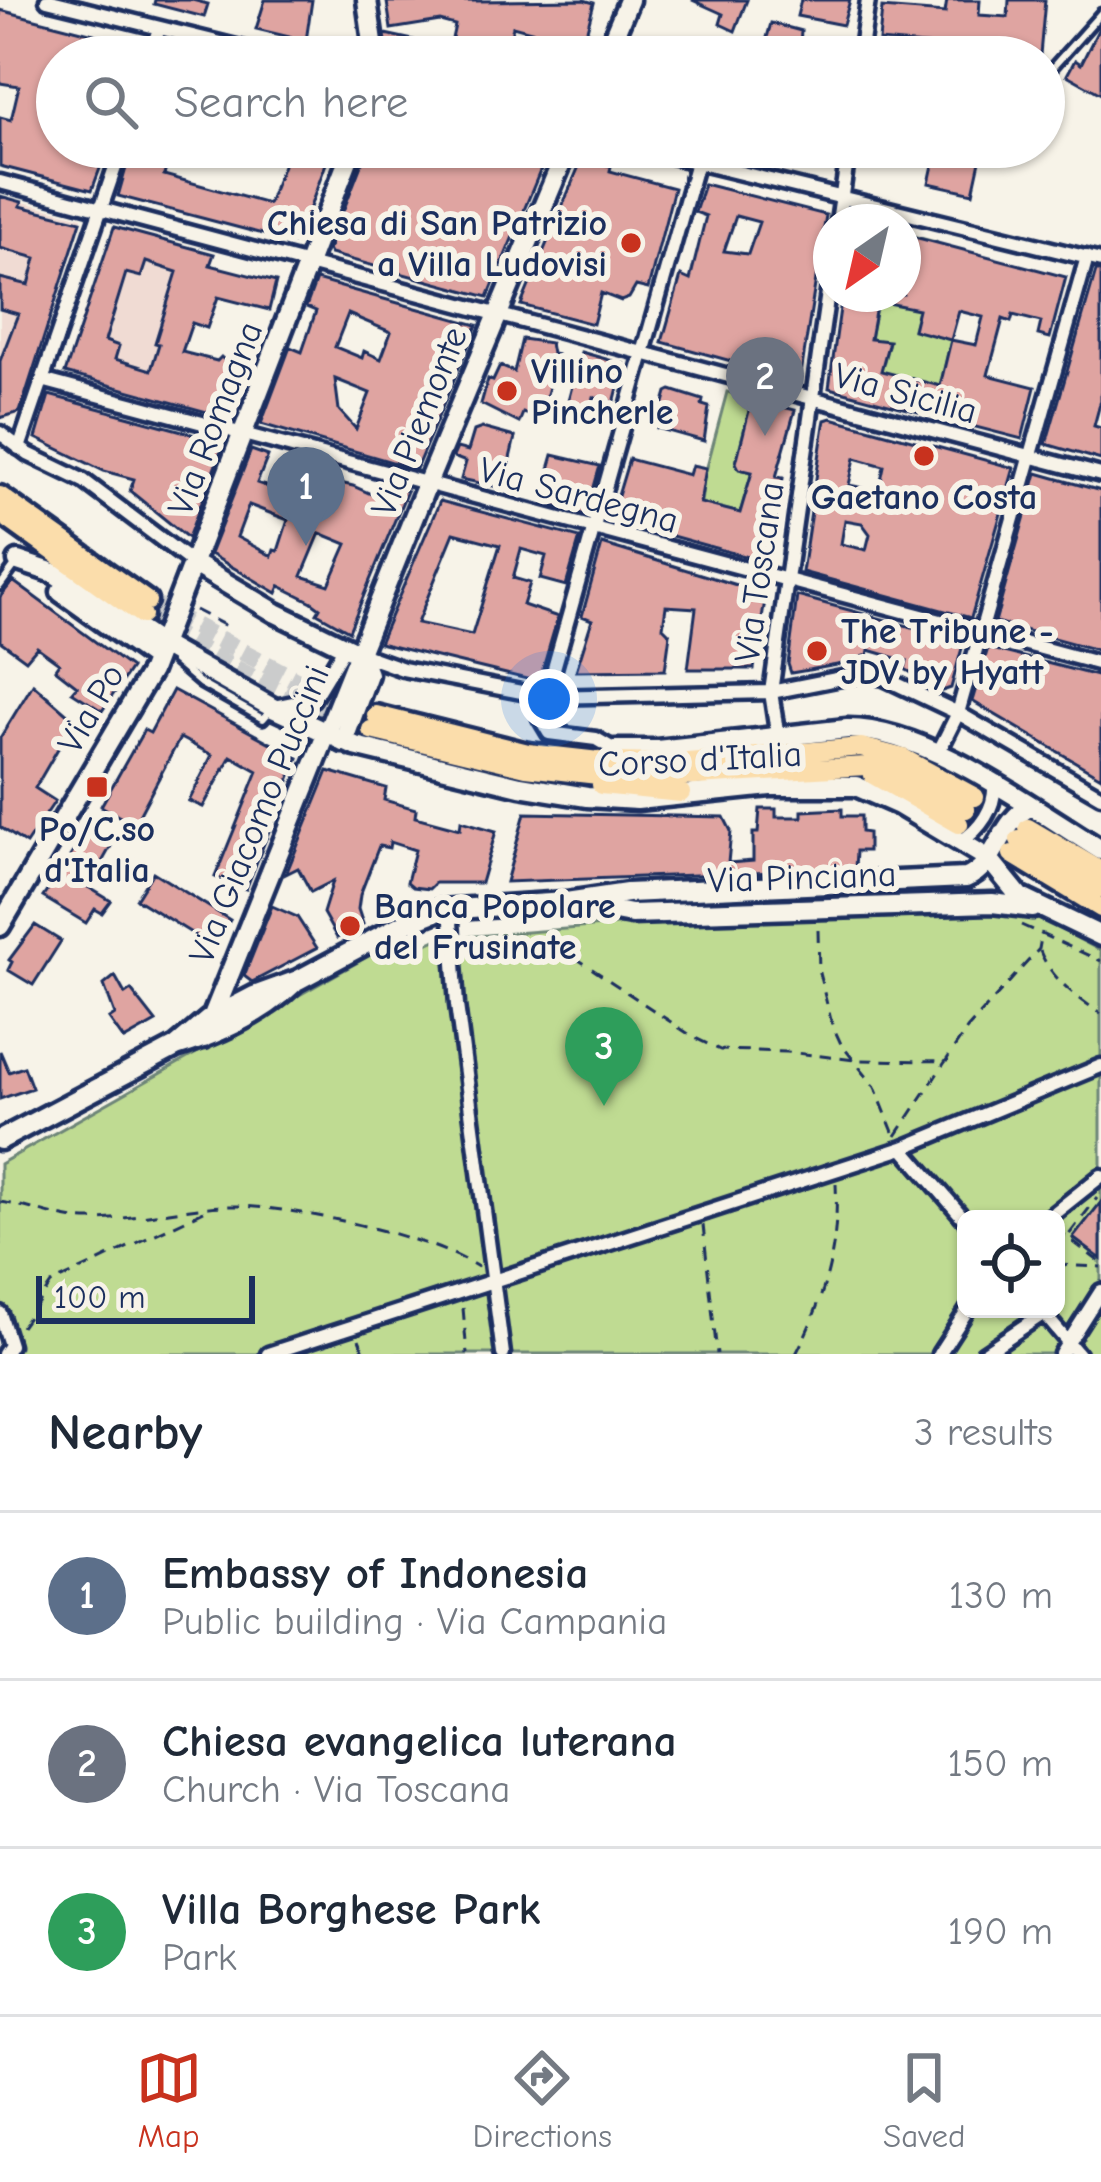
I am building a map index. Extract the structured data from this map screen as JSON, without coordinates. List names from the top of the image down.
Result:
{
  "streets": {
    "main road": ["Corso d'Italia"],
    "street": [
      "Via Sicilia",
      "Via Romagna",
      "Via Piemonte",
      "Via Sardegna",
      "Via Toscana",
      "Via Po",
      "Via Giacomo Puccini",
      "Via Pinciana"
    ]
  },
  "crossings": [
    ["Via Sicilia", "Via Romagna"],
    ["Via Sicilia", "Via Piemonte"],
    ["Via Sicilia", "Via Toscana"],
    ["Via Romagna", "Via Sardegna"],
    ["Via Romagna", "Via Po"],
    ["Via Romagna", "Corso d'Italia"],
    ["Via Piemonte", "Via Sardegna"],
    ["Via Piemonte", "Via Giacomo Puccini"],
    ["Via Sardegna", "Via Toscana"],
    ["Via Toscana", "Corso d'Italia"],
    ["Via Po", "Corso d'Italia"],
    ["Corso d'Italia", "Via Giacomo Puccini"],
    ["Corso d'Italia", "Via Pinciana"],
    ["Via Giacomo Puccini", "Via Pinciana"]
  ],
  "places": {
    "other": [
      "Chiesa di San Patrizio a Villa Ludovisi",
      "Villino Pincherle",
      "Gaetano Costa",
      "The Tribune - JDV by Hyatt",
      "Banca Popolare del Frusinate"
    ],
    "transit": ["Po/C.so d'Italia"]
  },
  "scale_bar": "100 m",
  "north": "bottom left",
  "page": {
    "search": "Search here",
    "pins": ["2", "1", "3"],
    "scale": "100 m",
    "heading": ["Nearby", "3 results"],
    "list": [
      {
        "mark": "1",
        "name": "Embassy of Indonesia",
        "note": "Public building · Via Campania",
        "value": "130 m"
      },
      {
        "mark": "2",
        "name": "Chiesa evangelica luterana",
        "note": "Church · Via Toscana",
        "value": "150 m"
      },
      {
        "mark": "3",
        "name": "Villa Borghese Park",
        "note": "Park",
        "value": "190 m"
      }
    ],
    "nav": ["Map", "Directions", "Saved"]
  }
}
